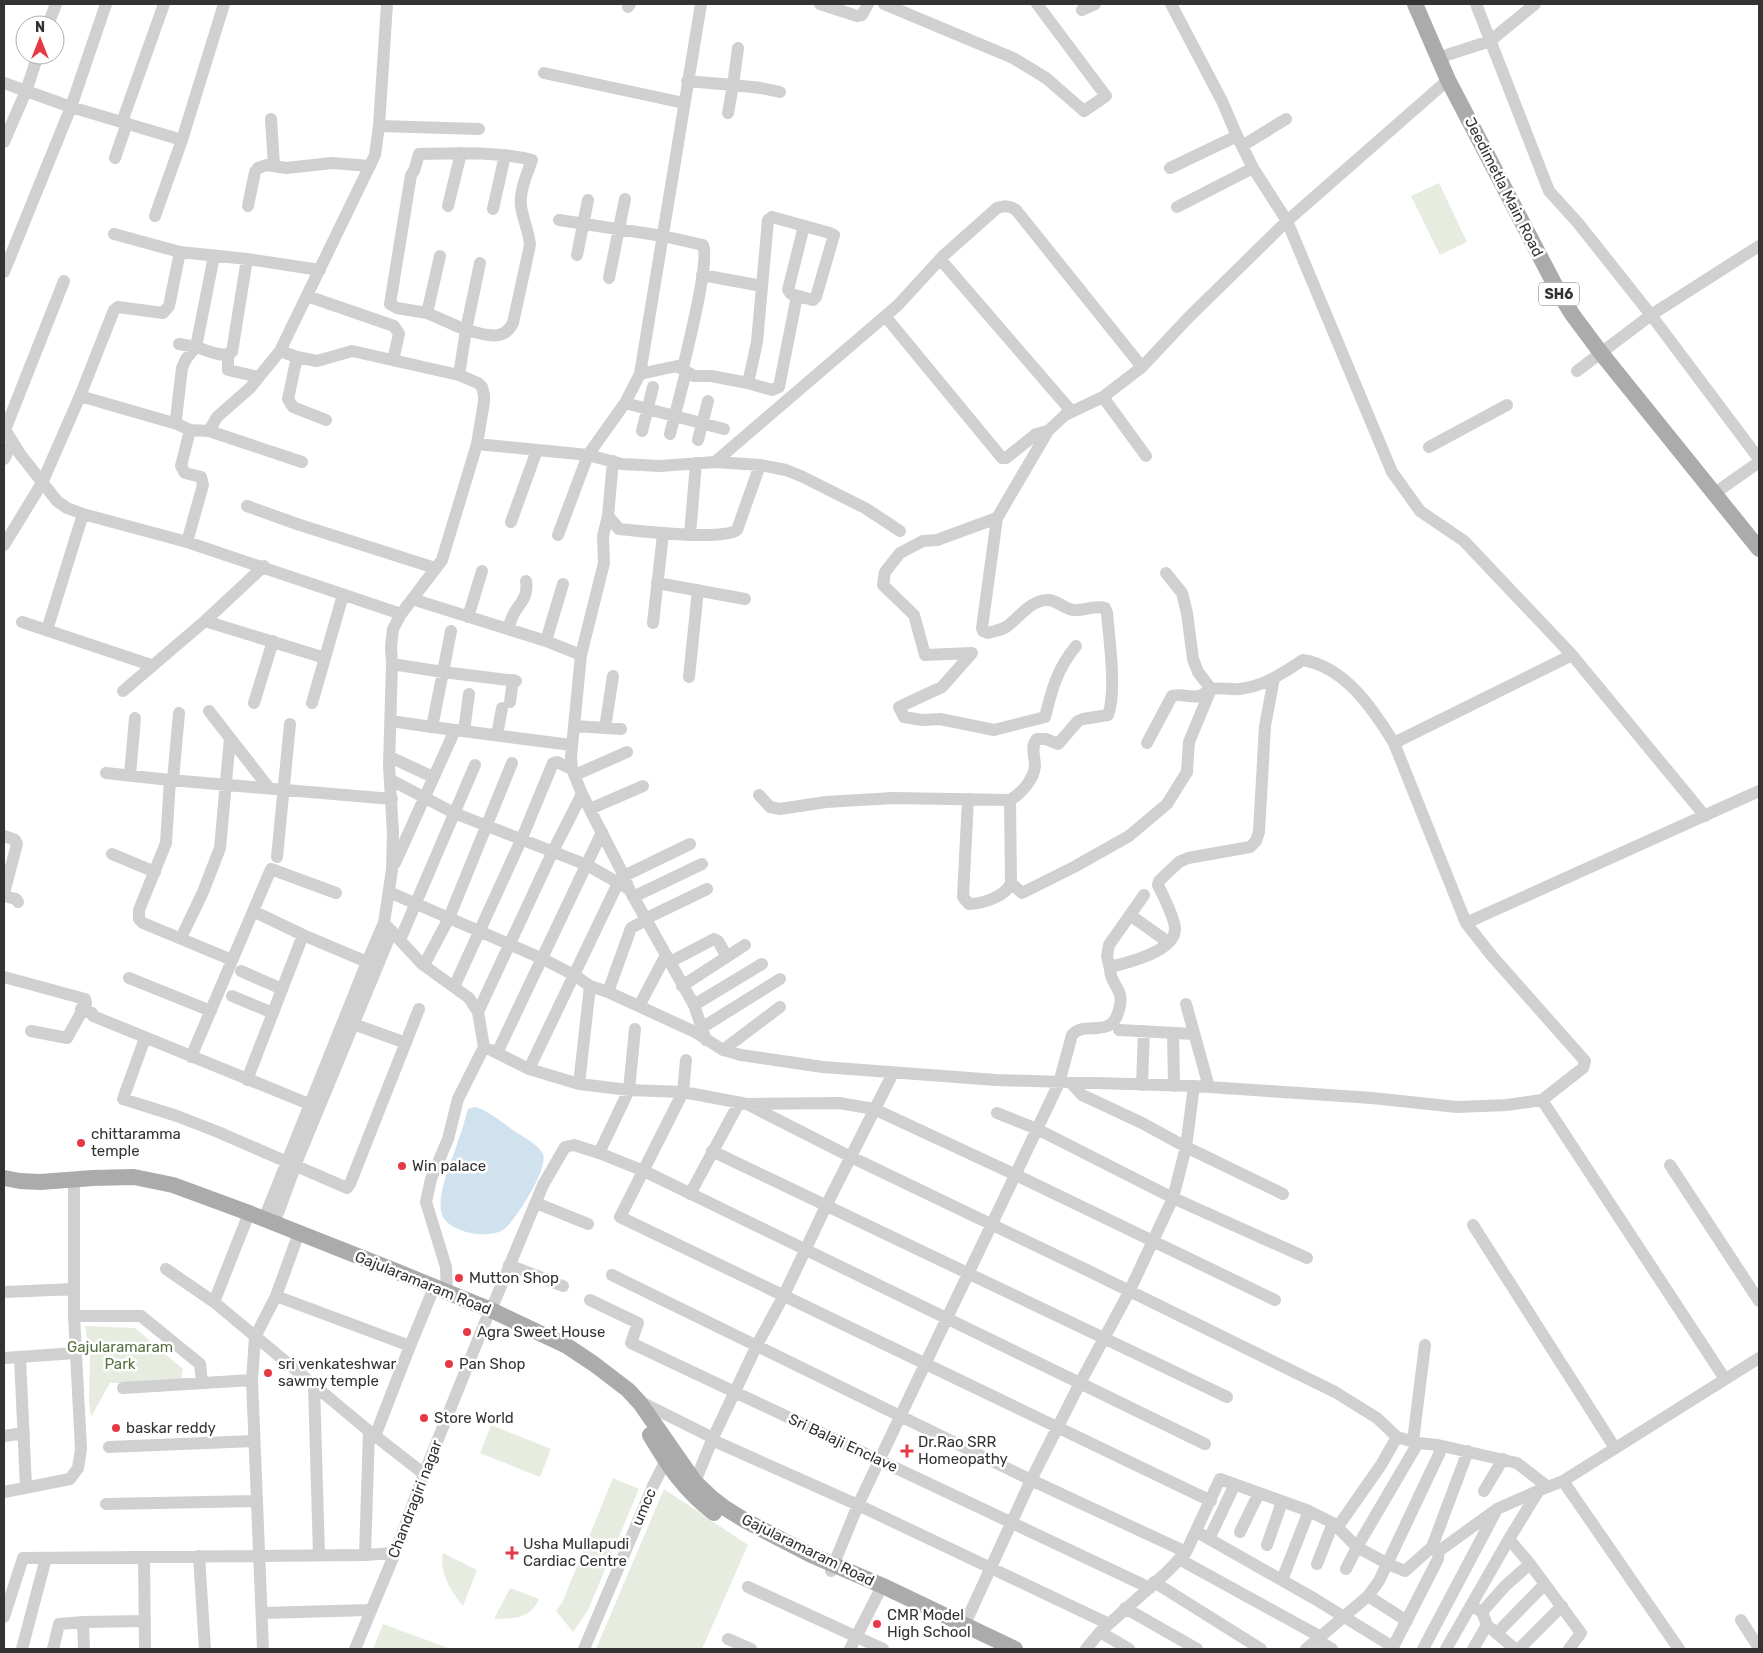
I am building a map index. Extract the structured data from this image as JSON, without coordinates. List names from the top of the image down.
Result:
{
  "streets": {
    "main road": ["Jeedimetla Main Road", "SH6", "Gajularamaram Road"],
    "street": ["Sri Balaji Enclave", "Chandragiri nagar", "umcc"]
  },
  "crossings": [
    ["Gajularamaram Road", "Chandragiri nagar"],
    ["Gajularamaram Road", "umcc"]
  ],
  "parks": ["Gajularamaram Park"],
  "places": {
    "other": [
      "chittaramma temple",
      "Win palace",
      "Mutton Shop",
      "Agra Sweet House",
      "Pan Shop",
      "sri venkateshwar sawmy temple",
      "Store World",
      "baskar reddy",
      "CMR Model High School"
    ],
    "health": ["Dr.Rao SRR Homeopathy", "Usha Mullapudi Cardiac Centre"]
  },
  "north": "top"
}
